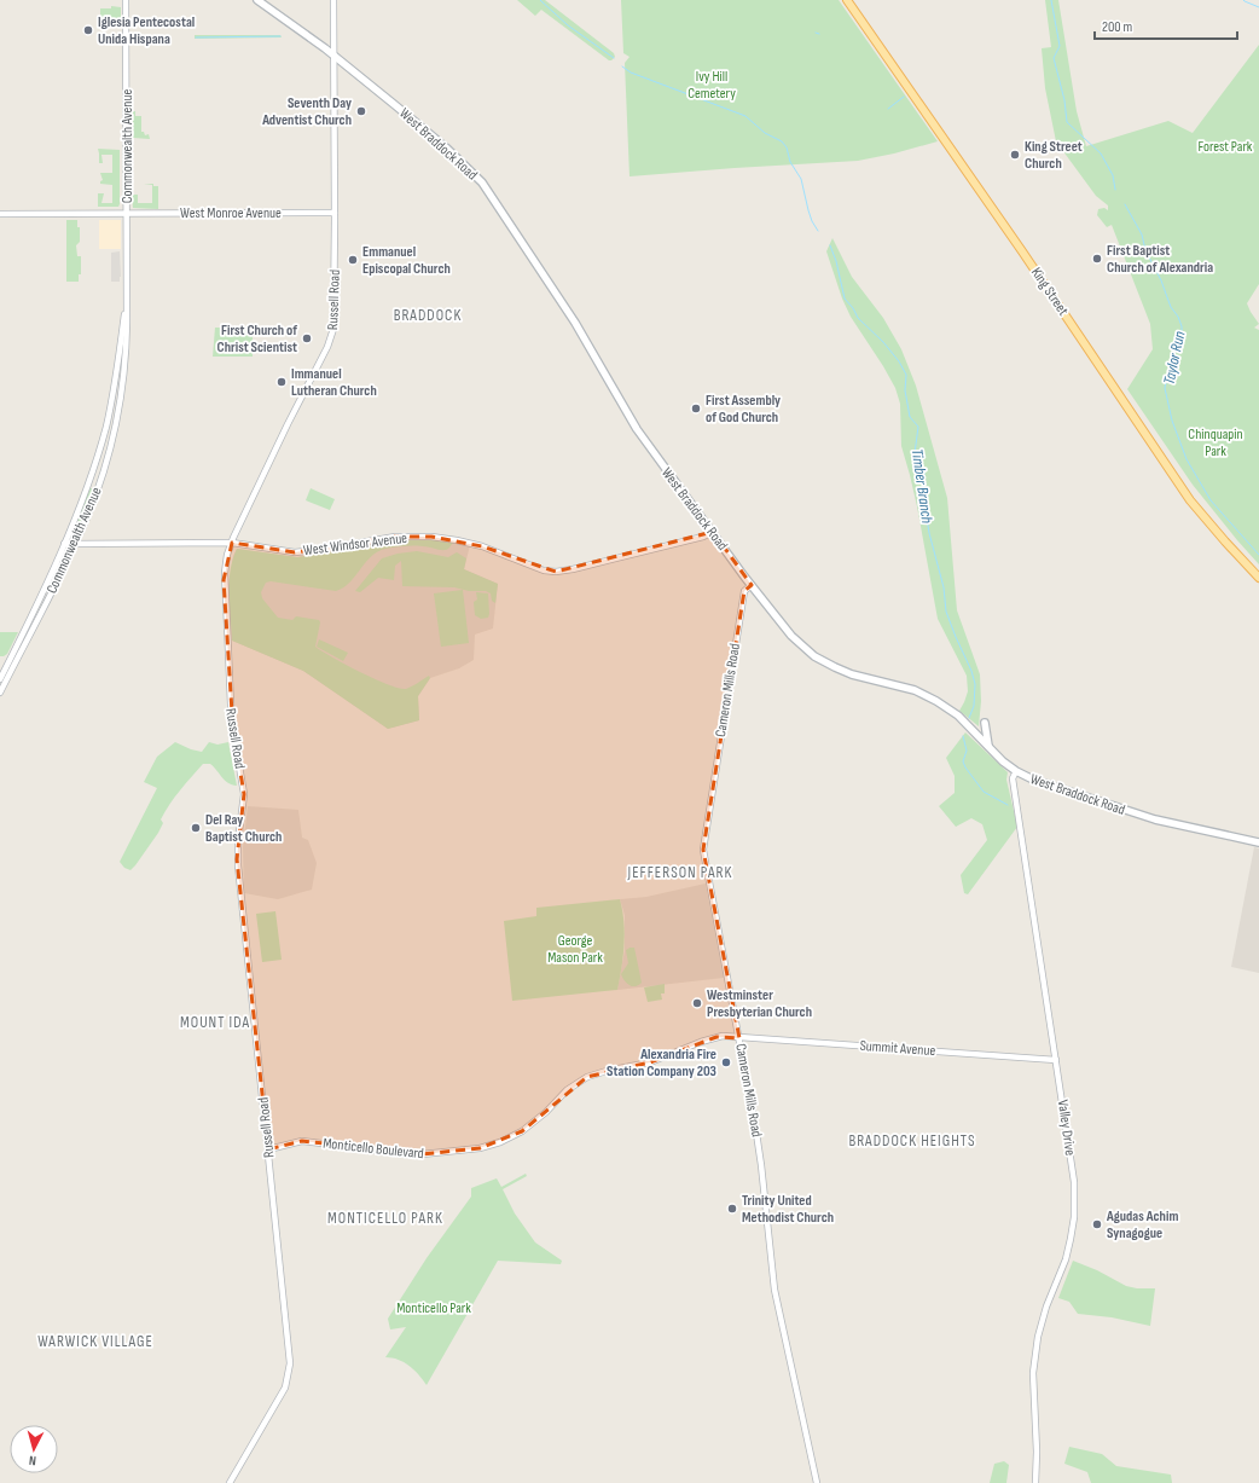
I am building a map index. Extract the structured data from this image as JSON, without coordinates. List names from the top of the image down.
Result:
{
  "streets": {
    "main road": ["West Braddock Road", "King Street"],
    "street": [
      "Commonwealth Avenue",
      "West Monroe Avenue",
      "Russell Road",
      "West Windsor Avenue",
      "Cameron Mills Road",
      "Summit Avenue",
      "Valley Drive",
      "Monticello Boulevard"
    ]
  },
  "crossings": [
    ["West Braddock Road", "Russell Road"],
    ["West Braddock Road", "West Windsor Avenue"],
    ["West Braddock Road", "Cameron Mills Road"],
    ["West Braddock Road", "Valley Drive"],
    ["Commonwealth Avenue", "West Monroe Avenue"],
    ["Commonwealth Avenue", "West Windsor Avenue"],
    ["West Monroe Avenue", "Russell Road"],
    ["Russell Road", "West Windsor Avenue"],
    ["Russell Road", "Monticello Boulevard"],
    ["Cameron Mills Road", "Summit Avenue"],
    ["Cameron Mills Road", "Monticello Boulevard"],
    ["Summit Avenue", "Valley Drive"],
    ["Summit Avenue", "Monticello Boulevard"]
  ],
  "districts": [
    "BRADDOCK",
    "JEFFERSON PARK",
    "MOUNT IDA",
    "BRADDOCK HEIGHTS",
    "MONTICELLO PARK",
    "WARWICK VILLAGE"
  ],
  "water": ["Taylor Run", "Timber Branch"],
  "parks": [
    "Ivy Hill Cemetery",
    "Forest Park",
    "Chinquapin Park",
    "George Mason Park",
    "Monticello Park"
  ],
  "places": [
    "Iglesia Pentecostal Unida Hispana",
    "Seventh Day Adventist Church",
    "King Street Church",
    "First Baptist Church of Alexandria",
    "Emmanuel Episcopal Church",
    "First Church of Christ Scientist",
    "Immanuel Lutheran Church",
    "First Assembly of God Church",
    "Del Ray Baptist Church",
    "Westminster Presbyterian Church",
    "Alexandria Fire Station Company 203",
    "Trinity United Methodist Church",
    "Agudas Achim Synagogue"
  ],
  "scale_bar": "200 m",
  "north": "bottom"
}
